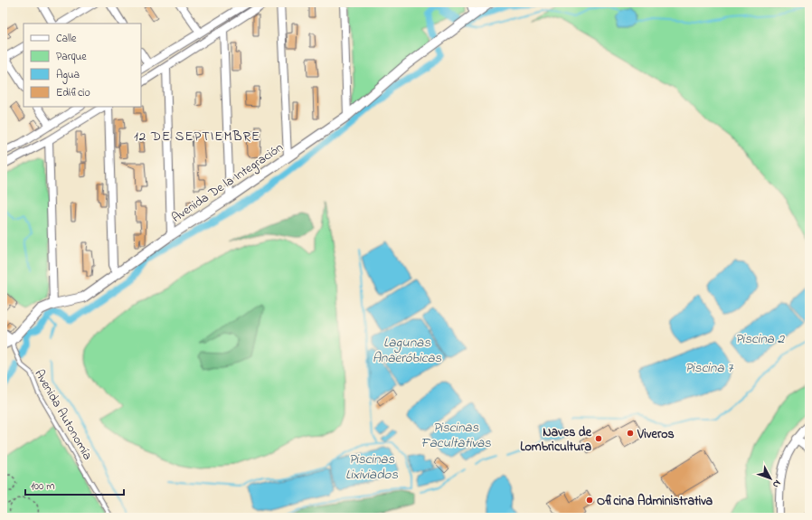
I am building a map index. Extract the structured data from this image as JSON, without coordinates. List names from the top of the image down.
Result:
{
  "streets": {
    "street": ["Avenida De la Integración"],
    "lane": ["Avenida Autonomía"]
  },
  "crossings": [
    ["Avenida De la Integración", "Avenida Autonomía"]
  ],
  "districts": ["12 DE SEPTIEMBRE"],
  "water": [
    "Piscina 2",
    "Lagunas Anaeróbicas",
    "Piscina 7",
    "Piscinas Facultativas",
    "Piscinas Lixiviados"
  ],
  "places": ["Viveros", "Naves de Lombricultura", "Oficina Administrativa"],
  "legend": [
    "Calle",
    "Parque",
    "Agua",
    "Edificio"
  ],
  "scale_bar": "100 m",
  "north": "bottom right"
}
